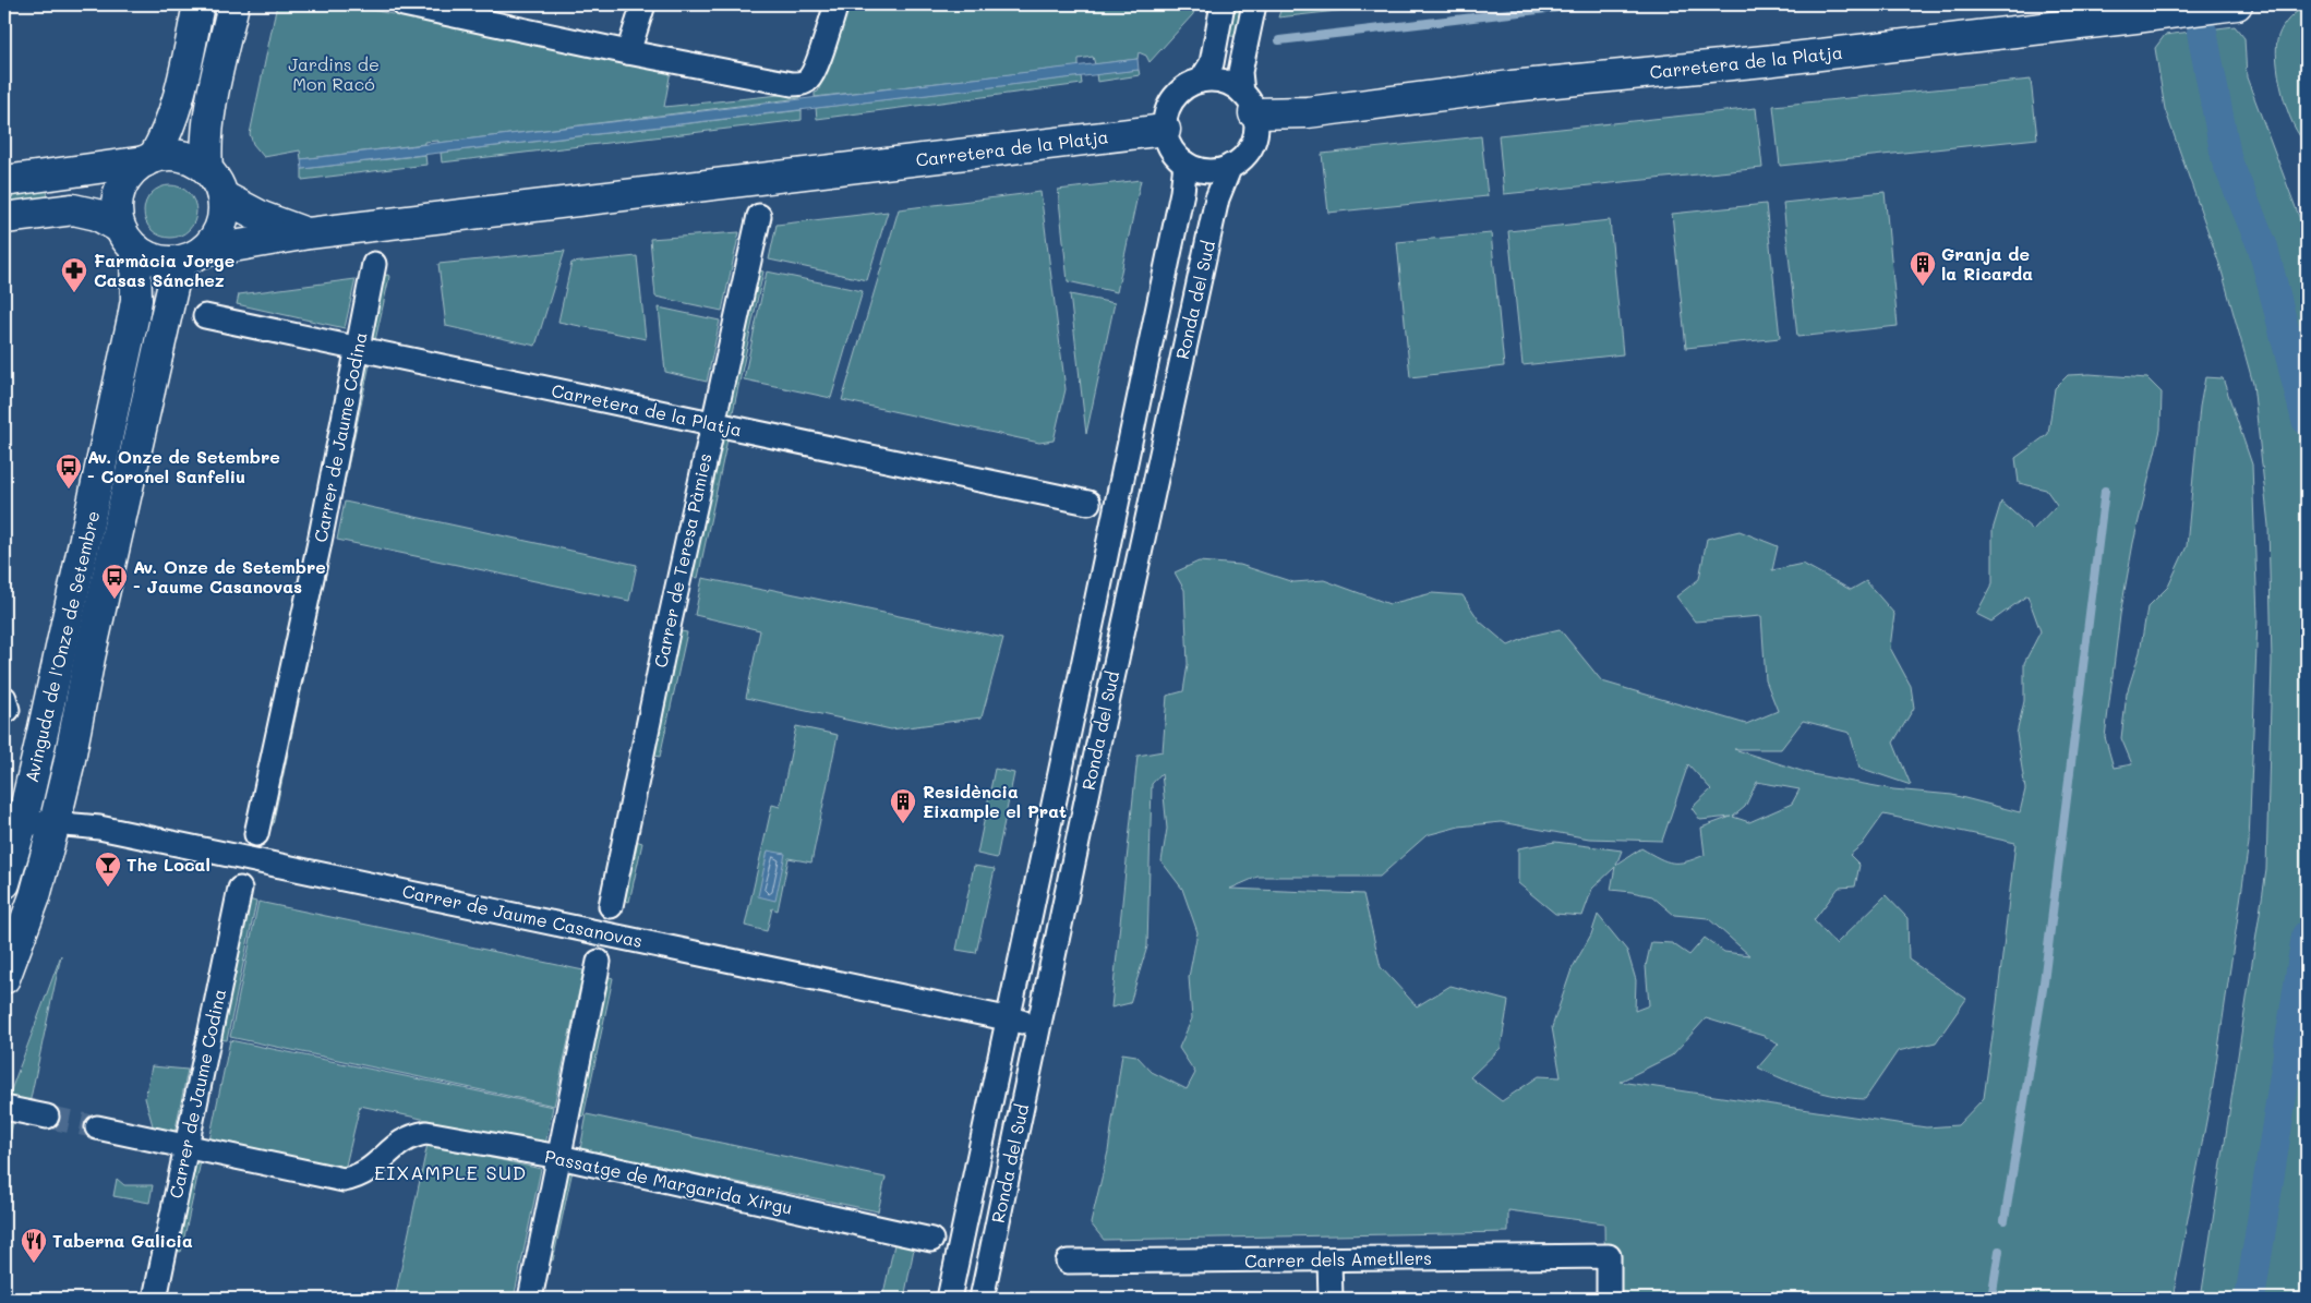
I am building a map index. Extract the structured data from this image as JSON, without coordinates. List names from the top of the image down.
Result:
{
  "streets": {
    "street": [
      "Carretera de la Platja",
      "Ronda del Sud",
      "Carrer de Jaume Codina",
      "Carrer de Teresa Pàmies",
      "Avinguda de l'Onze de Setembre",
      "Carrer de Jaume Casanovas",
      "Passatge de Margarida Xirgu",
      "Carrer dels Ametllers"
    ]
  },
  "crossings": [
    ["Carretera de la Platja", "Ronda del Sud"],
    ["Carretera de la Platja", "Carrer de Jaume Codina"],
    ["Carretera de la Platja", "Carrer de Teresa Pàmies"],
    ["Carretera de la Platja", "Avinguda de l'Onze de Setembre"],
    ["Ronda del Sud", "Carrer de Jaume Casanovas"],
    ["Carrer de Jaume Codina", "Passatge de Margarida Xirgu"],
    ["Avinguda de l'Onze de Setembre", "Carrer de Jaume Casanovas"]
  ],
  "districts": ["EIXAMPLE SUD"],
  "parks": ["Jardins de Mon Racó"],
  "places": {
    "building": ["Granja de la Ricarda", "Residència Eixample el Prat"],
    "pharmacy": ["Farmàcia Jorge Casas Sánchez"],
    "bus stop": ["Av. Onze de Setembre - Coronel Sanfeliu", "Av. Onze de Setembre - Jaume Casanovas"],
    "bar": ["The Local"],
    "restaurant": ["Taberna Galicia"]
  }
}
